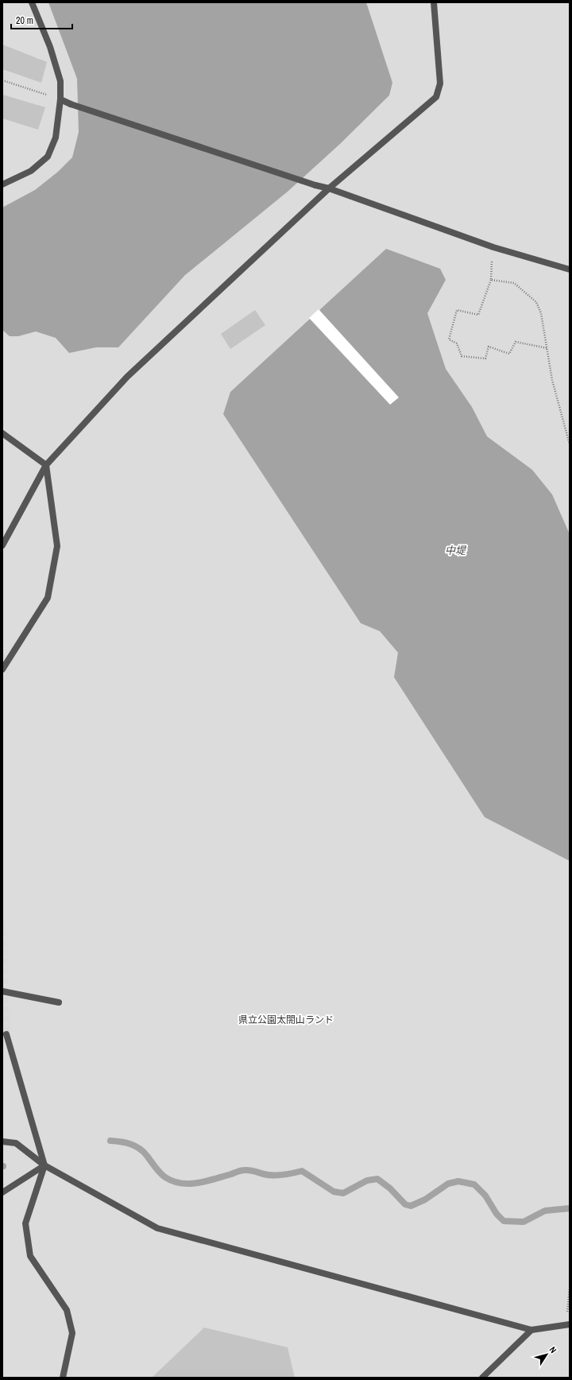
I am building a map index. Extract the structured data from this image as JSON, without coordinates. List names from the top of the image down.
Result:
{
  "water": ["中堤"],
  "parks": ["県立公園太閤山ランド"],
  "scale_bar": "20 m",
  "north": "top right"
}
